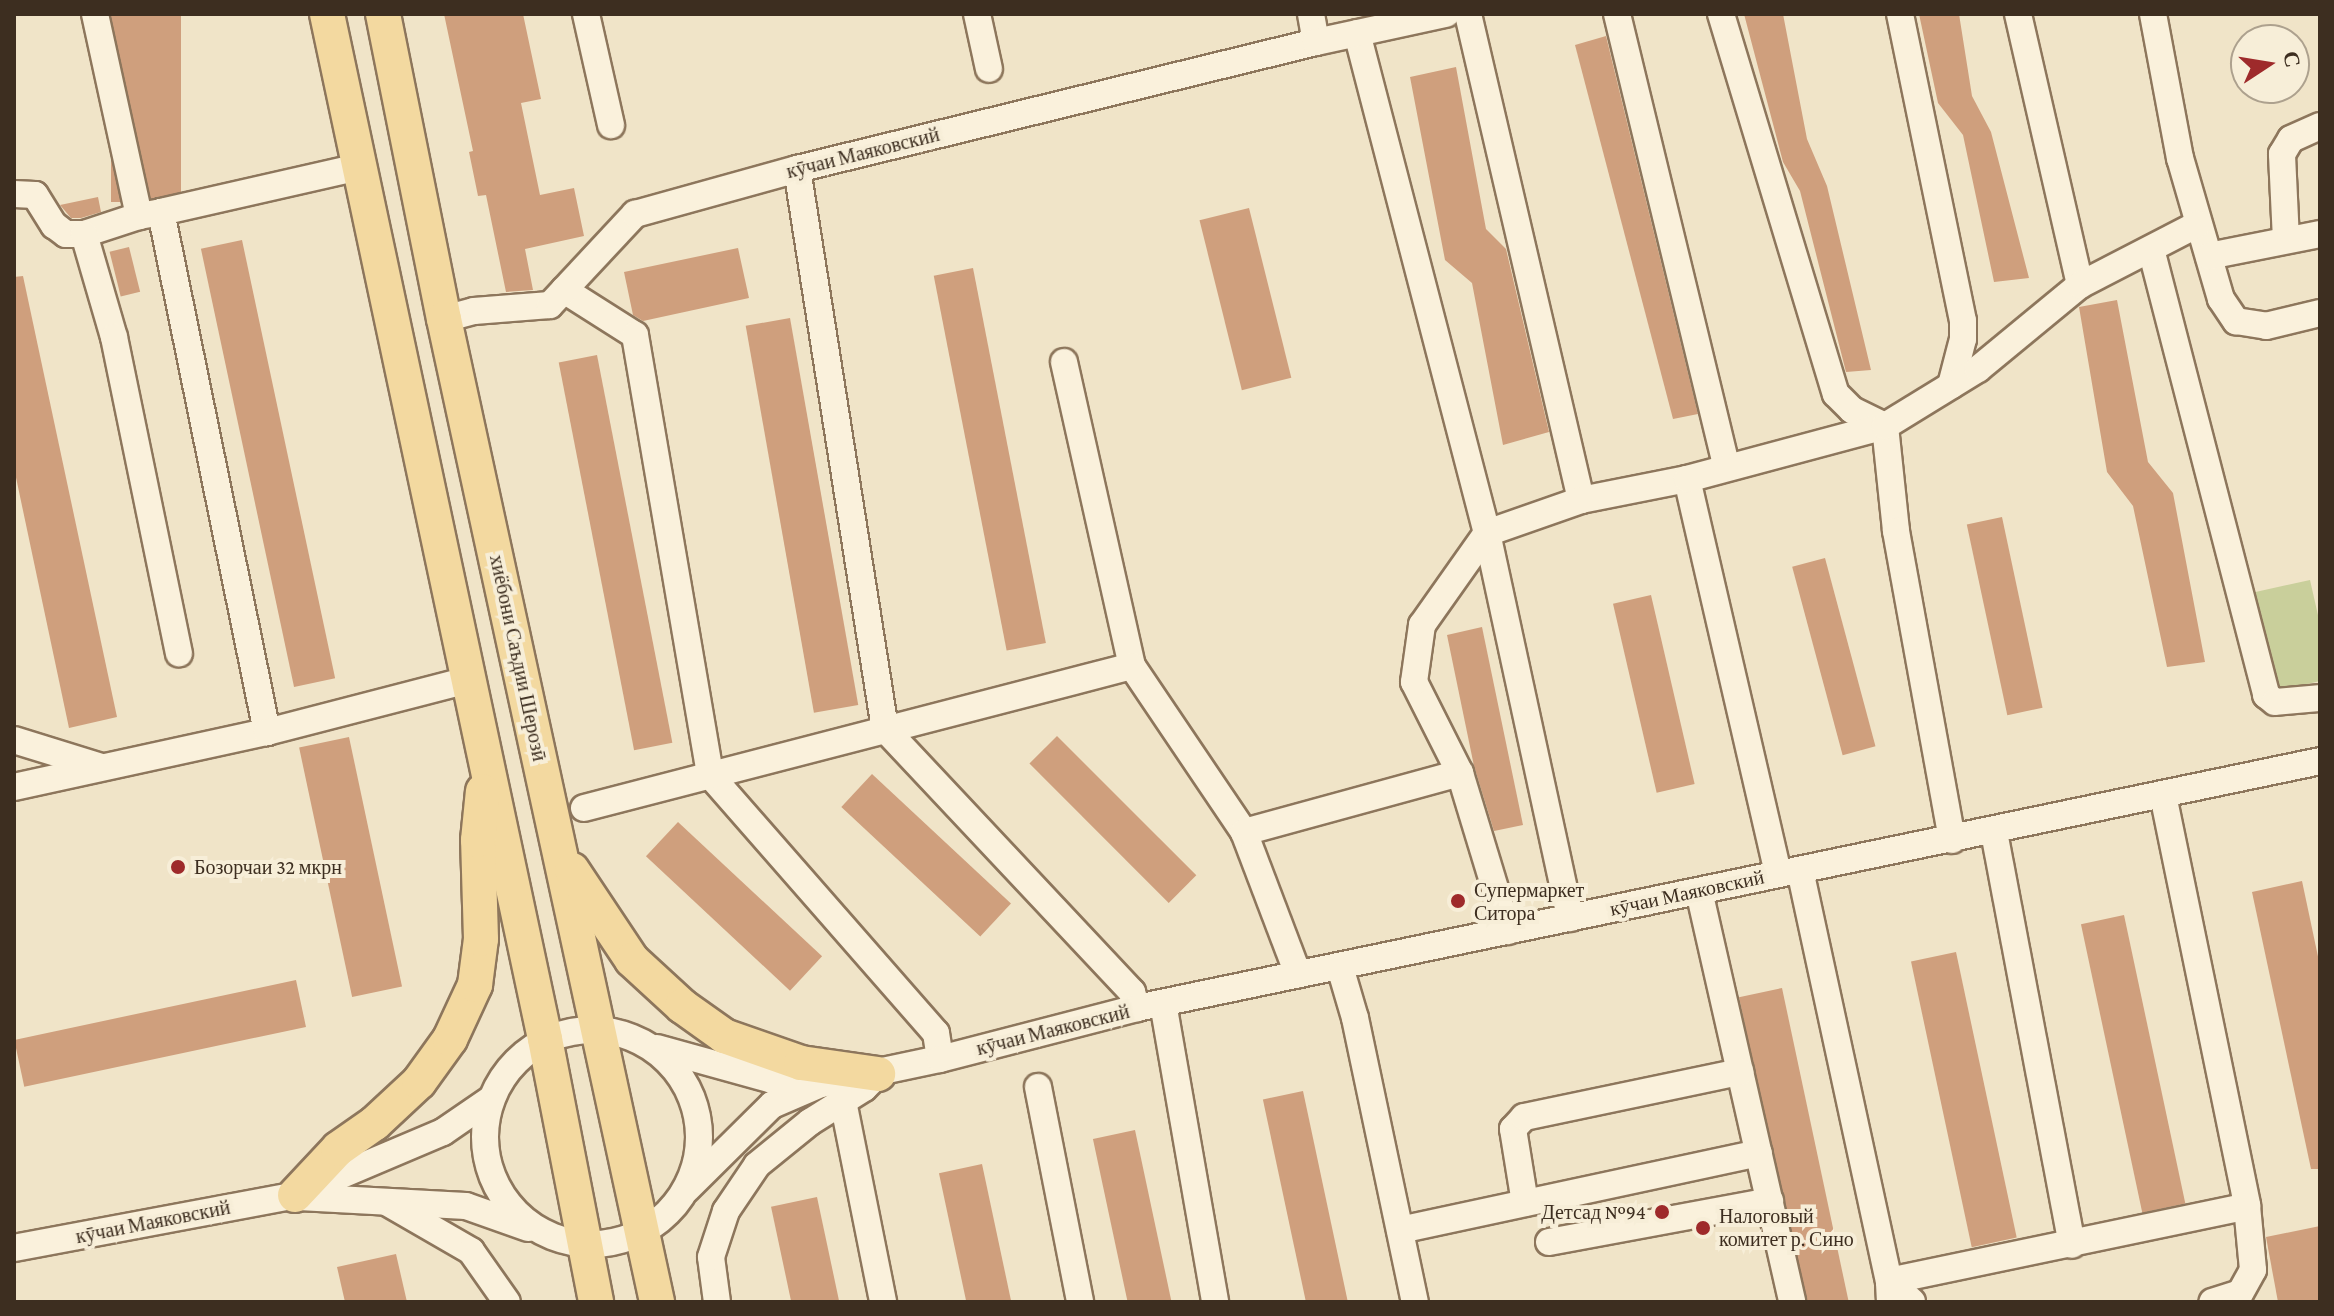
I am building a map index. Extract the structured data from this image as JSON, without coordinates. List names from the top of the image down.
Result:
{
  "streets": {
    "main road": ["хиёбони Саъдии Шерозӣ"],
    "street": ["кӯчаи Маяковский"]
  },
  "crossings": [
    ["кӯчаи Маяковский", "хиёбони Саъдии Шерозӣ"]
  ],
  "places": [
    "Бозорчаи 32 мкрн",
    "Супермаркет Ситора",
    "Детсад №94",
    "Налоговый комитет р. Сино"
  ],
  "north": "right"
}
